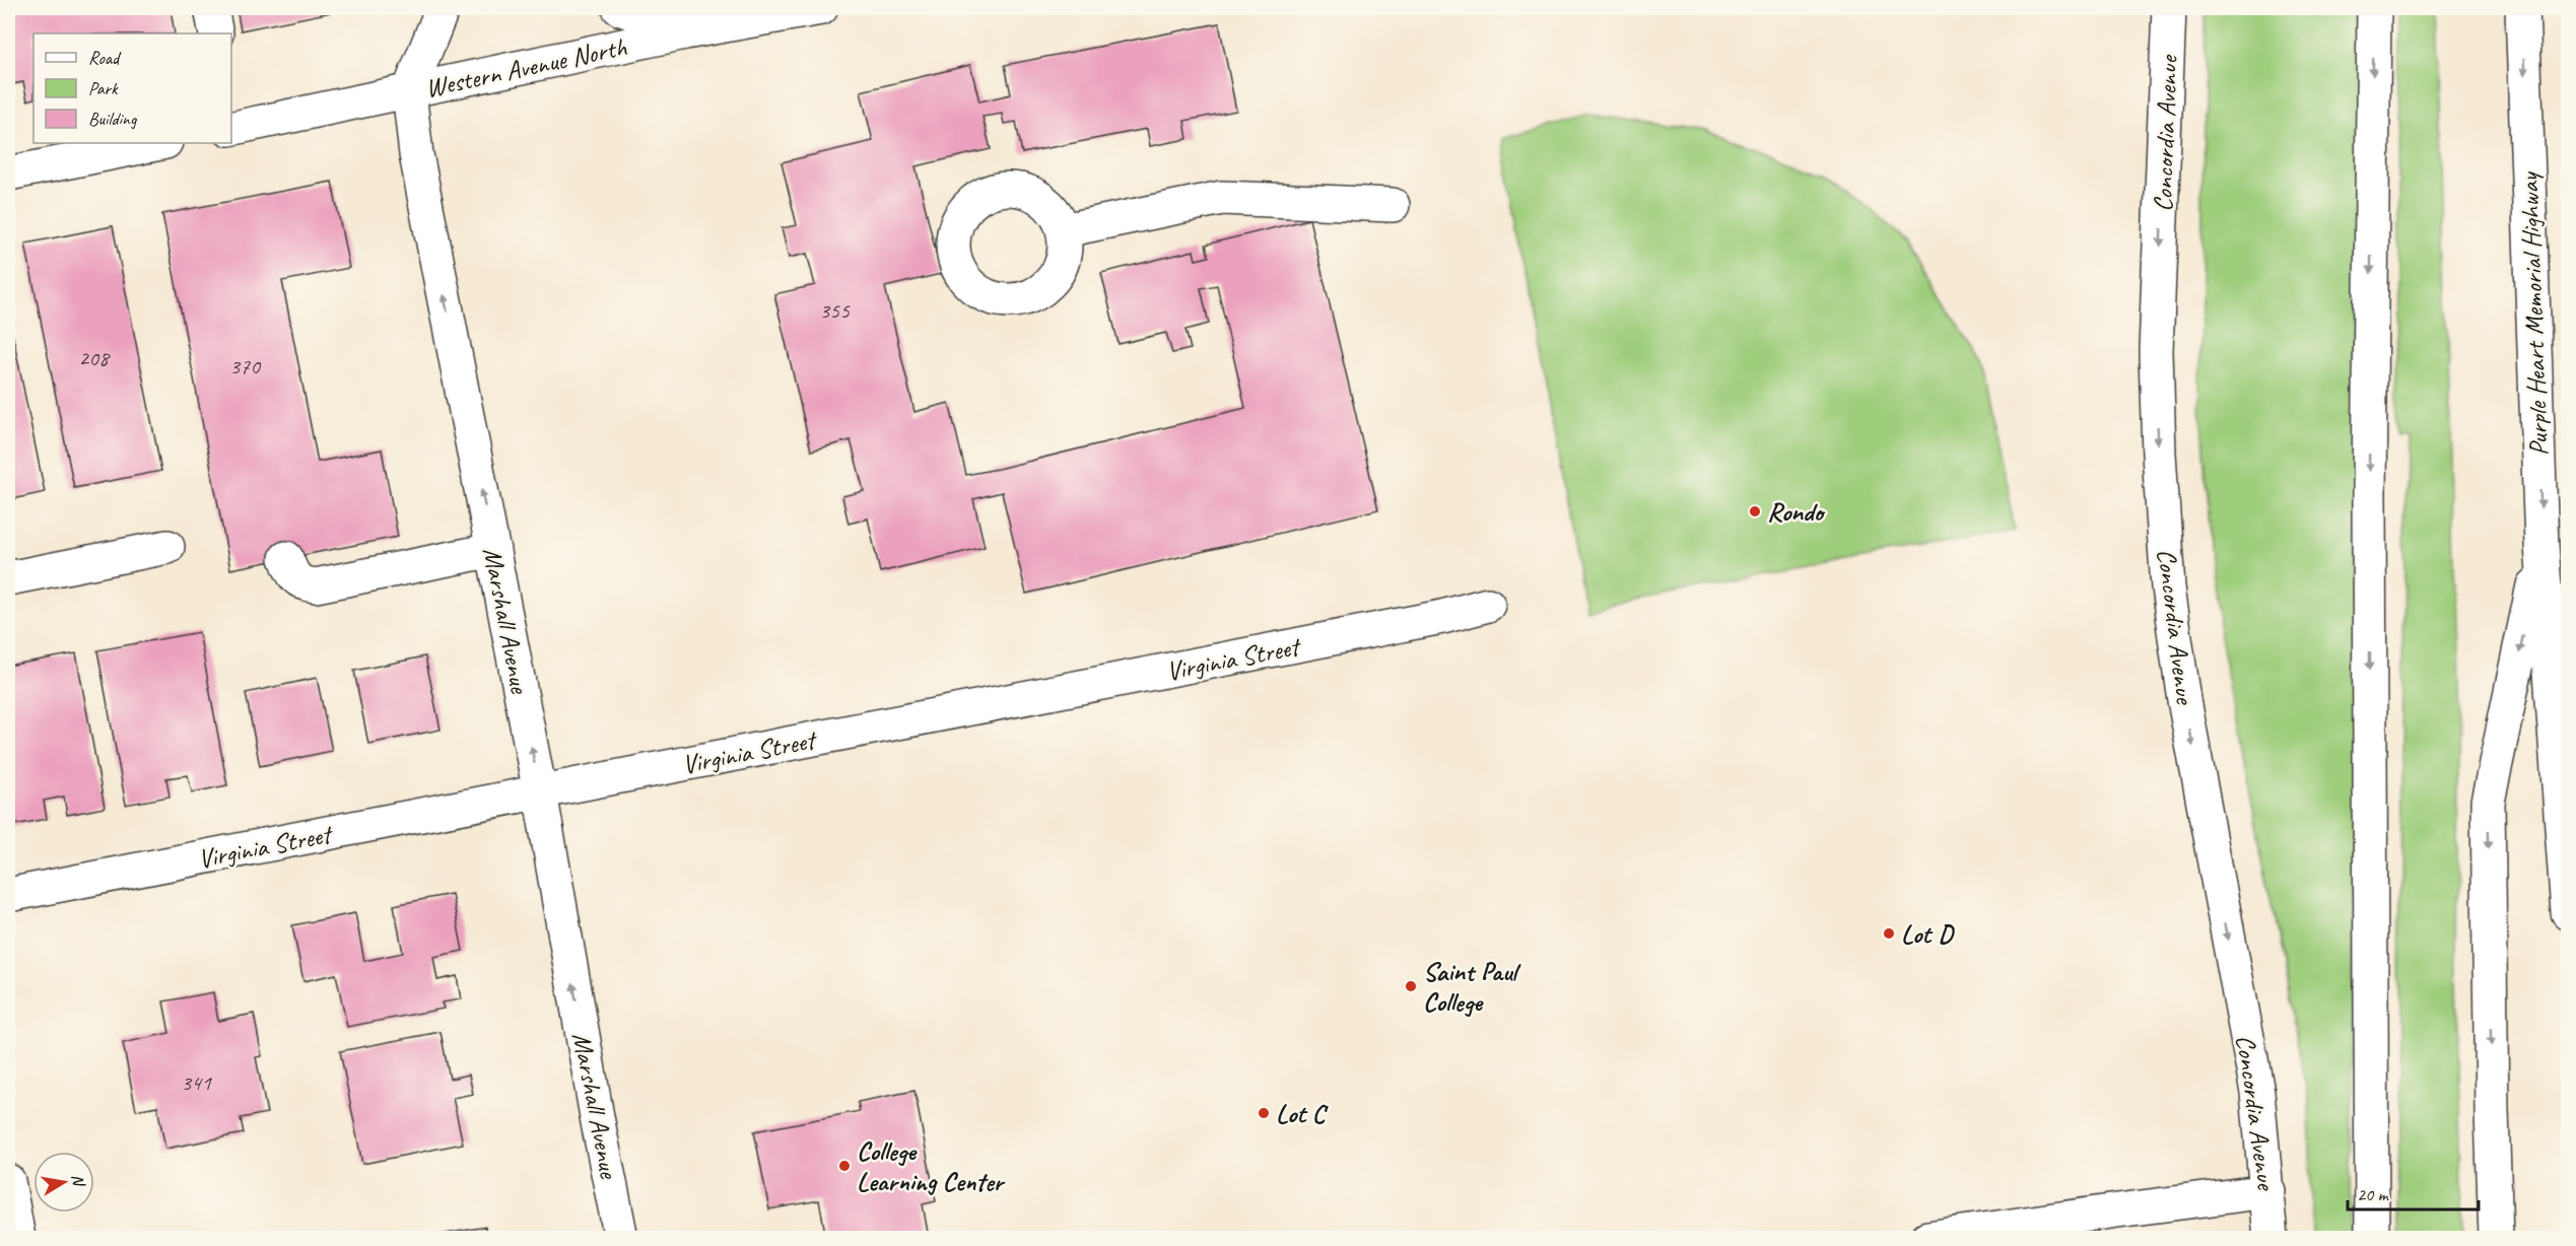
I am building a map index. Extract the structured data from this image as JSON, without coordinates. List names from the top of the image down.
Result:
{
  "streets": {
    "main road": [
      "Western Avenue North",
      "Concordia Avenue",
      "Purple Heart Memorial Highway",
      "Marshall Avenue",
      "Virginia Street"
    ]
  },
  "crossings": [
    ["Western Avenue North", "Marshall Avenue"],
    ["Marshall Avenue", "Virginia Street"]
  ],
  "one_way": ["Marshall Avenue"],
  "places": [
    "Rondo",
    "Lot D",
    "Saint Paul College",
    "Lot C",
    "College Learning Center"
  ],
  "house_numbers": [
    "355",
    "208",
    "370",
    "341"
  ],
  "legend": ["Road", "Park", "Building"],
  "scale_bar": "20 m",
  "north": "right"
}
